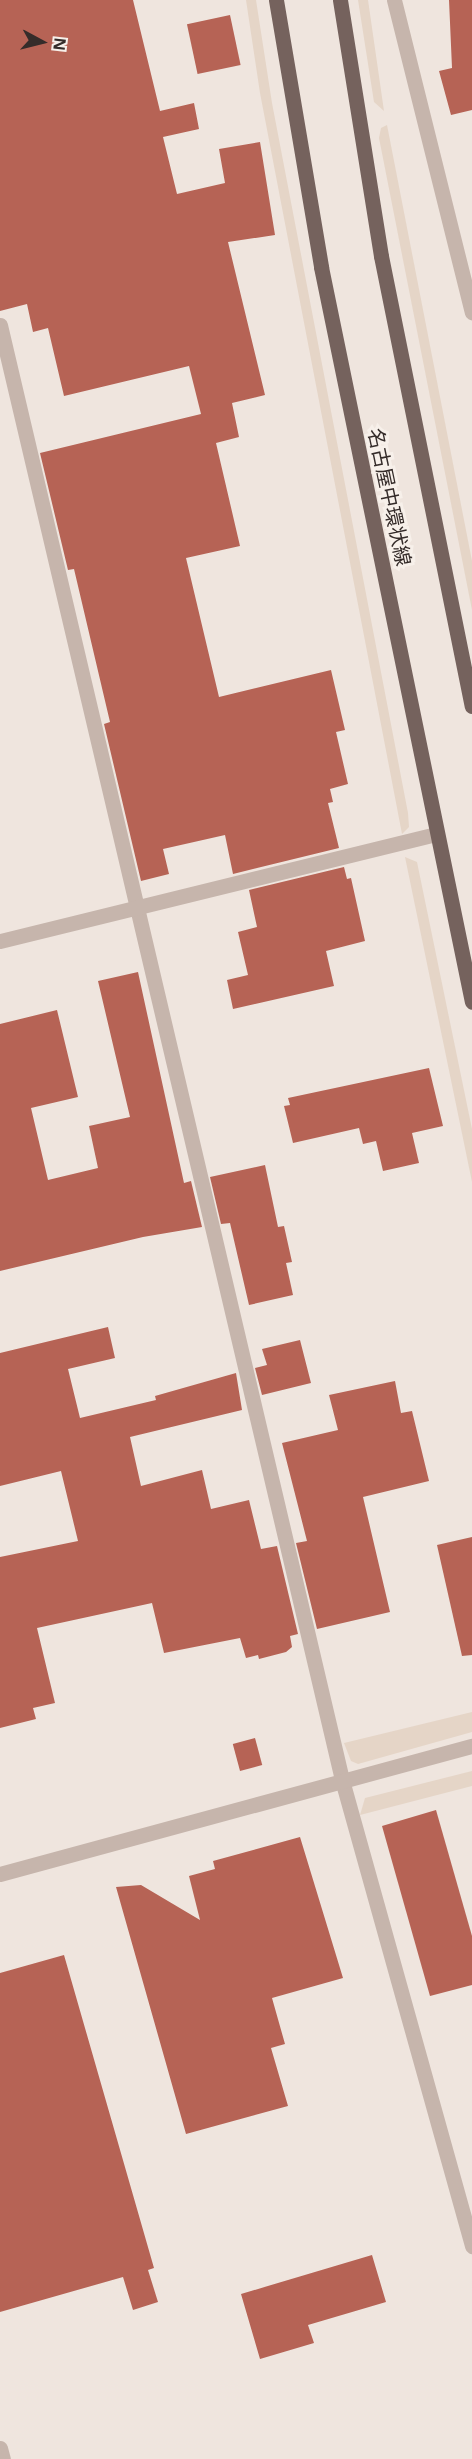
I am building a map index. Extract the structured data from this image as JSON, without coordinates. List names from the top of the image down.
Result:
{
  "streets": {
    "main road": ["名古屋中環状線"]
  },
  "north": "right"
}
